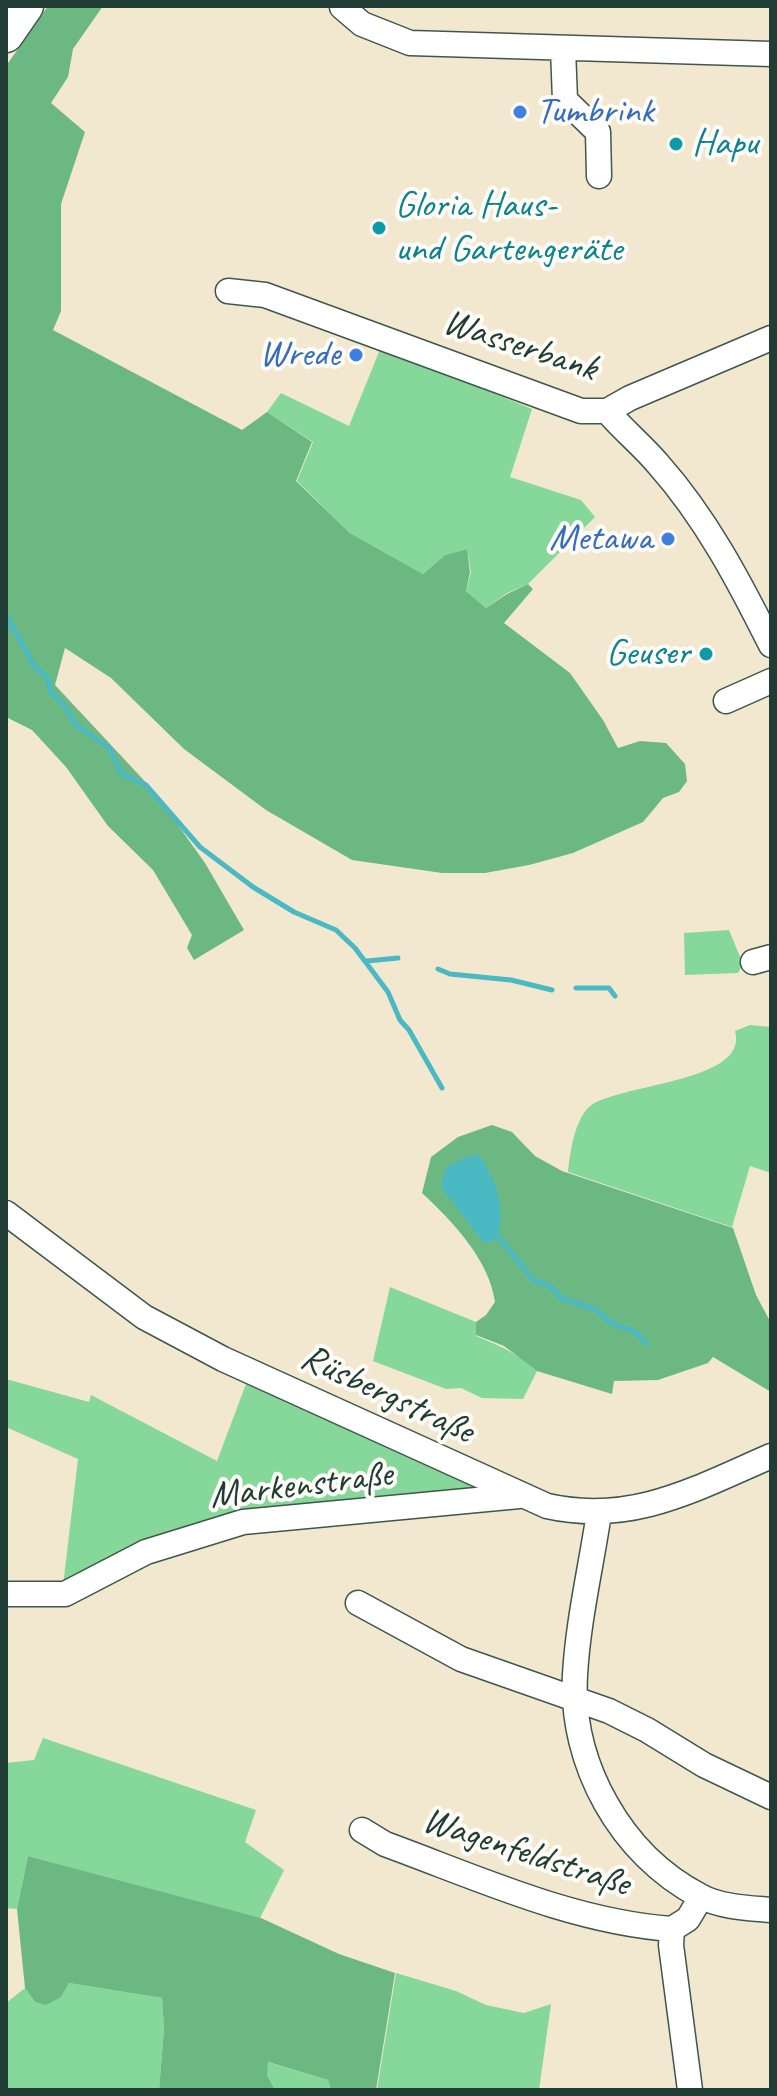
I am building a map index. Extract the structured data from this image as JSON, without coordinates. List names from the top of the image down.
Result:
{
  "streets": {
    "street": [
      "Wasserbank",
      "Rüsbergstraße",
      "Markenstraße",
      "Wagenfeldstraße"
    ]
  },
  "crossings": [
    ["Rüsbergstraße", "Markenstraße"]
  ],
  "places": [
    "Tumbrink",
    "Hapu",
    "Gloria Haus- und Gartengeräte",
    "Wrede",
    "Metawa",
    "Geuser"
  ]
}
